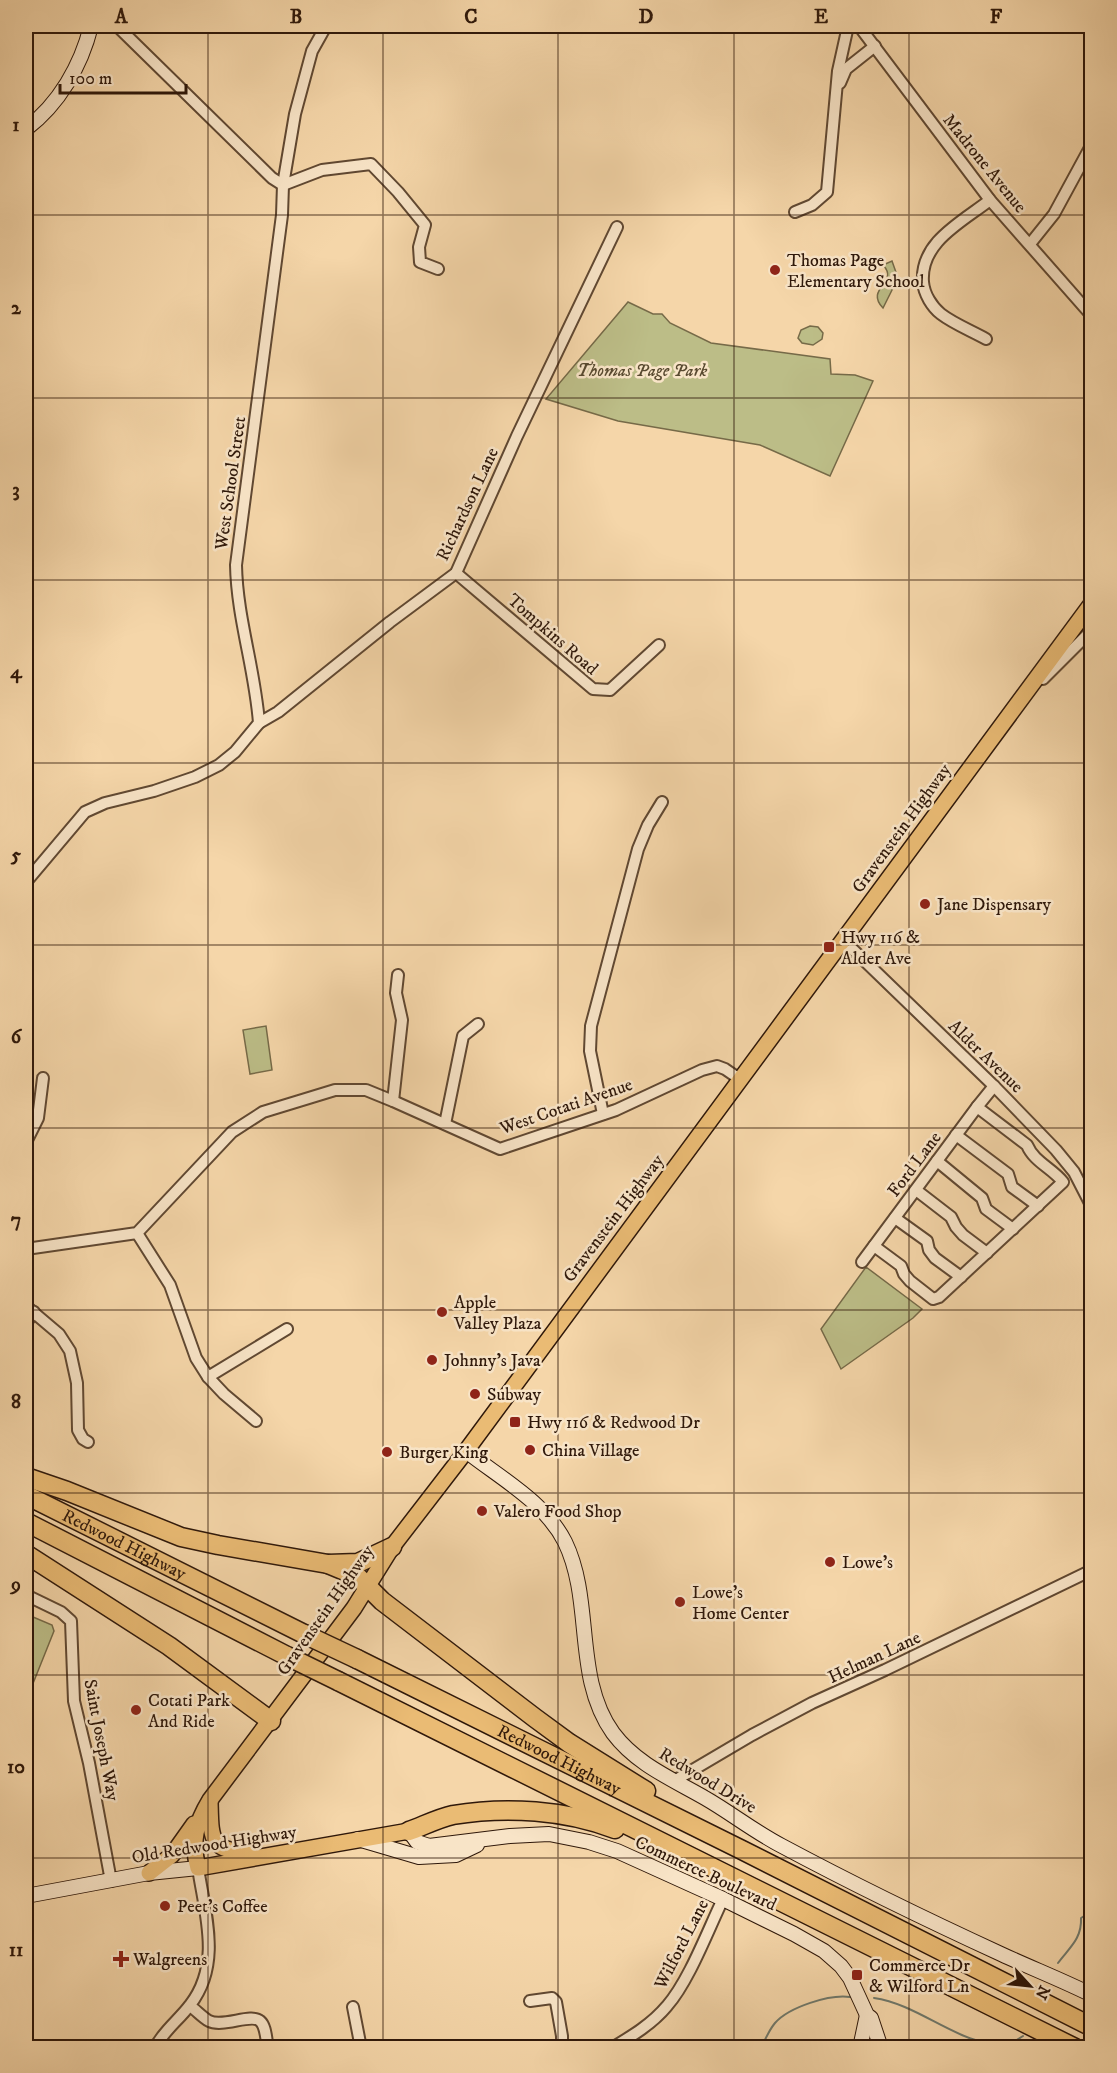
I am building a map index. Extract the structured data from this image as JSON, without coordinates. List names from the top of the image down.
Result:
{
  "streets": {
    "highway": ["Redwood Highway"],
    "main road": [
      "Gravenstein Highway",
      "Redwood Drive",
      "Old Redwood Highway",
      "Commerce Boulevard"
    ],
    "street": [
      "Madrone Avenue",
      "West School Street",
      "Richardson Lane",
      "Tompkins Road",
      "Alder Avenue",
      "West Cotati Avenue",
      "Ford Lane",
      "Helman Lane",
      "Saint Joseph Way",
      "Wilford Lane"
    ]
  },
  "crossings": [
    ["West School Street", "Richardson Lane"],
    ["Richardson Lane", "Tompkins Road"],
    ["Gravenstein Highway", "Alder Avenue"],
    ["Gravenstein Highway", "West Cotati Avenue"],
    ["Gravenstein Highway", "Redwood Drive"],
    ["Gravenstein Highway", "Old Redwood Highway"],
    ["Alder Avenue", "Ford Lane"],
    ["Helman Lane", "Redwood Drive"],
    ["Saint Joseph Way", "Old Redwood Highway"],
    ["Old Redwood Highway", "Commerce Boulevard"],
    ["Commerce Boulevard", "Wilford Lane"]
  ],
  "parks": ["Thomas Page Park"],
  "places": {
    "other": [
      "Thomas Page Elementary School",
      "Jane Dispensary",
      "Apple Valley Plaza",
      "Johnny's Java",
      "Subway",
      "China Village",
      "Burger King",
      "Valero Food Shop",
      "Lowe's",
      "Lowe's Home Center",
      "Cotati Park And Ride",
      "Peet's Coffee"
    ],
    "transit": ["Hwy 116 & Alder Ave", "Hwy 116 & Redwood Dr", "Commerce Dr & Wilford Ln"],
    "health": ["Walgreens"]
  },
  "scale_bar": "100 m",
  "north": "bottom right",
  "grid": {
    "columns": [
      "A",
      "B",
      "C",
      "D",
      "E",
      "F"
    ],
    "rows": [
      "1",
      "2",
      "3",
      "4",
      "5",
      "6",
      "7",
      "8",
      "9",
      "10",
      "11"
    ]
  }
}
